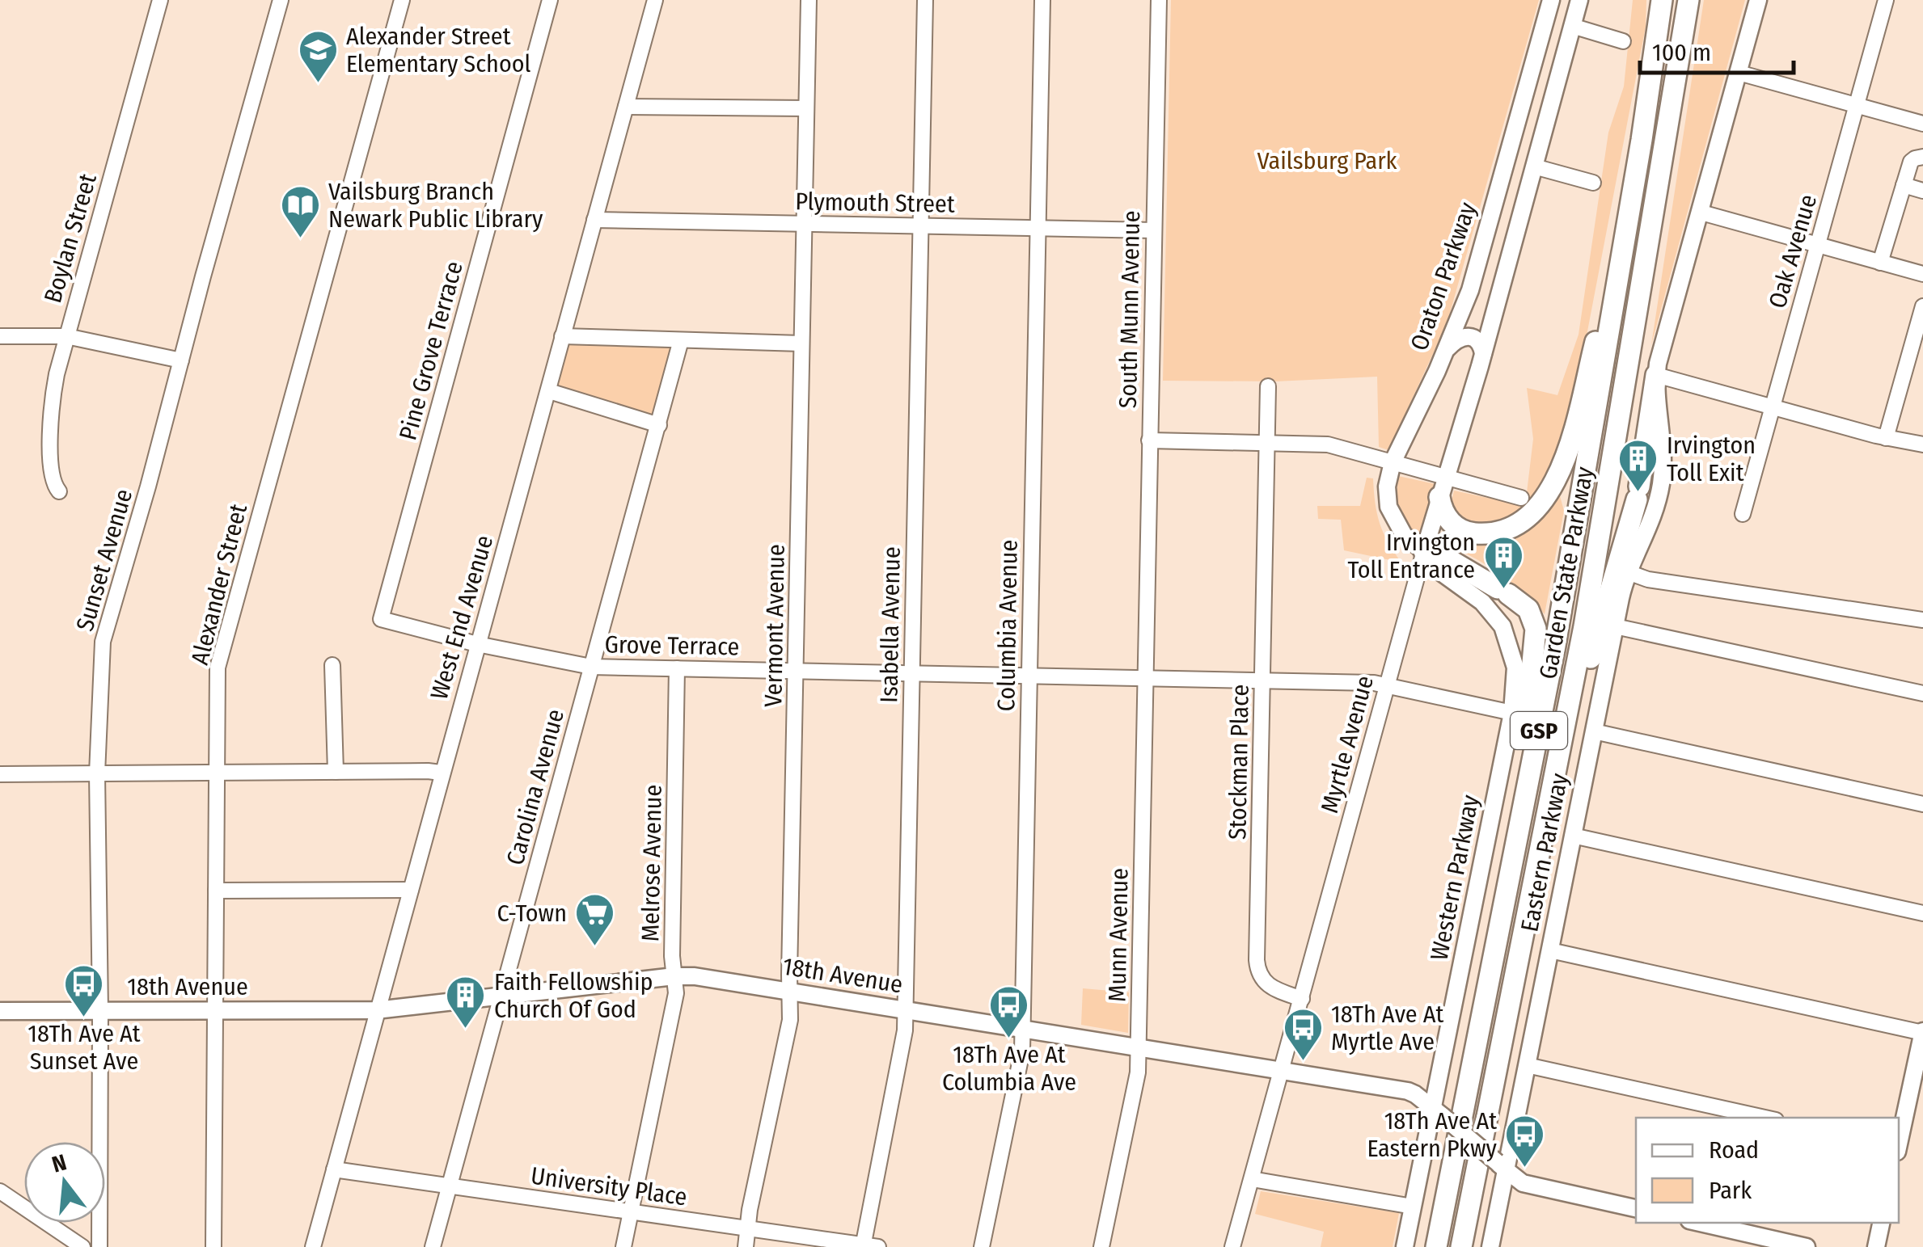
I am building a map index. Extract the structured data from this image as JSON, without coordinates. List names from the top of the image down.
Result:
{
  "streets": {
    "highway": ["Garden State Parkway", "GSP"],
    "main road": [
      "Oraton Parkway",
      "Myrtle Avenue",
      "Eastern Parkway",
      "Western Parkway",
      "18th Avenue"
    ],
    "street": [
      "Plymouth Street",
      "Boylan Street",
      "Oak Avenue",
      "South Munn Avenue",
      "Pine Grove Terrace",
      "Sunset Avenue",
      "Alexander Street",
      "West End Avenue",
      "Isabella Avenue",
      "Vermont Avenue",
      "Columbia Avenue",
      "Grove Terrace",
      "Stockman Place",
      "Carolina Avenue",
      "Melrose Avenue",
      "Munn Avenue",
      "University Place"
    ]
  },
  "crossings": [
    ["Plymouth Street", "South Munn Avenue"],
    ["Plymouth Street", "West End Avenue"],
    ["Plymouth Street", "Isabella Avenue"],
    ["Plymouth Street", "Vermont Avenue"],
    ["Plymouth Street", "Columbia Avenue"],
    ["Oraton Parkway", "Myrtle Avenue"],
    ["Oraton Parkway", "Western Parkway"],
    ["South Munn Avenue", "Munn Avenue"],
    ["Pine Grove Terrace", "Grove Terrace"],
    ["Sunset Avenue", "18th Avenue"],
    ["Alexander Street", "18th Avenue"],
    ["West End Avenue", "Grove Terrace"],
    ["West End Avenue", "18th Avenue"],
    ["West End Avenue", "University Place"],
    ["Isabella Avenue", "Grove Terrace"],
    ["Isabella Avenue", "18th Avenue"],
    ["Isabella Avenue", "University Place"],
    ["Vermont Avenue", "Grove Terrace"],
    ["Vermont Avenue", "18th Avenue"],
    ["Vermont Avenue", "University Place"],
    ["Columbia Avenue", "Grove Terrace"],
    ["Columbia Avenue", "18th Avenue"],
    ["Grove Terrace", "Myrtle Avenue"],
    ["Grove Terrace", "Stockman Place"],
    ["Grove Terrace", "Carolina Avenue"],
    ["Grove Terrace", "Melrose Avenue"],
    ["Grove Terrace", "Western Parkway"],
    ["Grove Terrace", "Munn Avenue"],
    ["Myrtle Avenue", "Stockman Place"],
    ["Myrtle Avenue", "Western Parkway"],
    ["Myrtle Avenue", "18th Avenue"],
    ["Carolina Avenue", "18th Avenue"],
    ["Carolina Avenue", "University Place"],
    ["Eastern Parkway", "18th Avenue"],
    ["Melrose Avenue", "18th Avenue"],
    ["Melrose Avenue", "University Place"],
    ["Western Parkway", "18th Avenue"],
    ["Munn Avenue", "18th Avenue"]
  ],
  "parks": ["Vailsburg Park"],
  "places": {
    "school or university": ["Alexander Street Elementary School"],
    "library": ["Vailsburg Branch Newark Public Library"],
    "building": ["Irvington Toll Exit", "Irvington Toll Entrance", "Faith Fellowship Church Of God"],
    "supermarket": ["C-Town"],
    "bus stop": [
      "18Th Ave At Sunset Ave",
      "18Th Ave At Columbia Ave",
      "18Th Ave At Myrtle Ave",
      "18Th Ave At Eastern Pkwy"
    ]
  },
  "legend": ["Road", "Park"],
  "scale_bar": "100 m",
  "north": "top"
}
